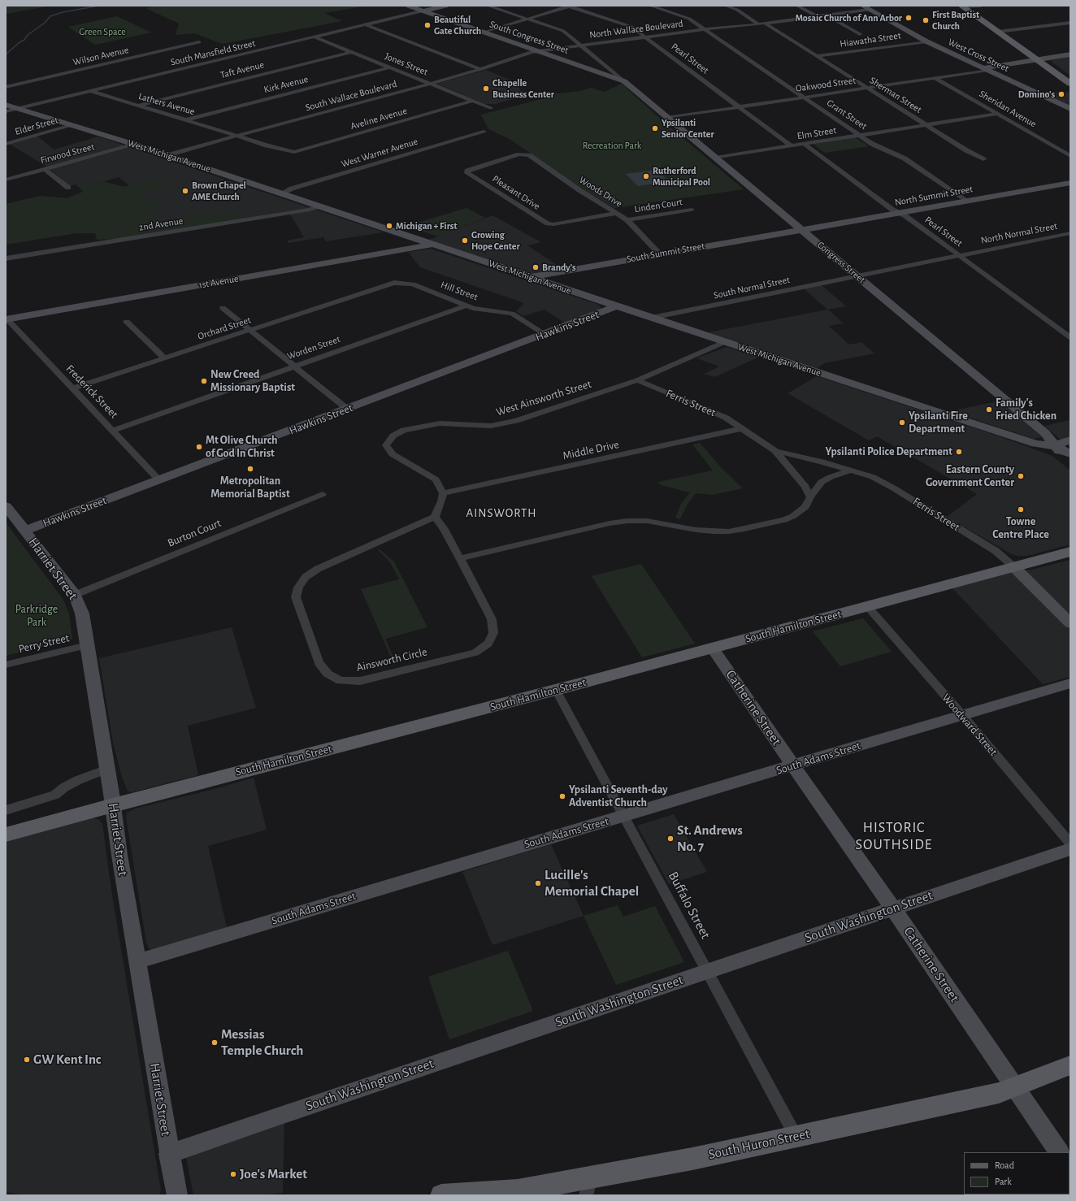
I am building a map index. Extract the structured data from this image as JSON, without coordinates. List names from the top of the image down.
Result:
{
  "streets": {
    "main road": ["South Hamilton Street", "South Huron Street"],
    "street": [
      "North Wallace Boulevard",
      "South Congress Street",
      "Hiawatha Street",
      "South Mansfield Street",
      "West Cross Street",
      "Wilson Avenue",
      "Pearl Street",
      "Jones Street",
      "Taft Avenue",
      "Kirk Avenue",
      "Oakwood Street",
      "Sherman Street",
      "South Wallace Boulevard",
      "Lathers Avenue",
      "Sheridan Avenue",
      "Grant Street",
      "Aveline Avenue",
      "Elder Street",
      "Elm Street",
      "West Warner Avenue",
      "Firwood Street",
      "West Michigan Avenue",
      "Woods Drive",
      "Pleasant Drive",
      "North Summit Street",
      "Linden Court",
      "2nd Avenue",
      "North Normal Street",
      "South Summit Street",
      "Congress Street",
      "1st Avenue",
      "South Normal Street",
      "Hill Street",
      "Hawkins Street",
      "Orchard Street",
      "Worden Street",
      "Frederick Street",
      "West Ainsworth Street",
      "Ferris Street",
      "Middle Drive",
      "Burton Court",
      "Harriet Street",
      "Perry Street",
      "Ainsworth Circle",
      "Catherine Street",
      "Woodward Street",
      "South Adams Street",
      "Buffalo Street",
      "South Washington Street"
    ]
  },
  "crossings": [
    ["North Wallace Boulevard", "South Congress Street"],
    ["North Wallace Boulevard", "West Cross Street"],
    ["North Wallace Boulevard", "Pearl Street"],
    ["North Wallace Boulevard", "Sherman Street"],
    ["North Wallace Boulevard", "South Wallace Boulevard"],
    ["North Wallace Boulevard", "Grant Street"],
    ["South Congress Street", "South Mansfield Street"],
    ["South Congress Street", "South Wallace Boulevard"],
    ["South Congress Street", "Congress Street"],
    ["Hiawatha Street", "West Cross Street"],
    ["Hiawatha Street", "Sherman Street"],
    ["South Mansfield Street", "Jones Street"],
    ["South Mansfield Street", "Lathers Avenue"],
    ["South Mansfield Street", "West Michigan Avenue"],
    ["West Cross Street", "Oakwood Street"],
    ["Pearl Street", "Oakwood Street"],
    ["Pearl Street", "Elm Street"],
    ["Pearl Street", "North Summit Street"],
    ["Pearl Street", "North Normal Street"],
    ["Jones Street", "Taft Avenue"],
    ["Jones Street", "Kirk Avenue"],
    ["Jones Street", "South Wallace Boulevard"],
    ["Jones Street", "Aveline Avenue"],
    ["Taft Avenue", "Lathers Avenue"],
    ["Kirk Avenue", "Lathers Avenue"],
    ["Oakwood Street", "Sherman Street"],
    ["Oakwood Street", "Sheridan Avenue"],
    ["Oakwood Street", "Grant Street"],
    ["Oakwood Street", "Congress Street"],
    ["Sherman Street", "Elm Street"],
    ["South Wallace Boulevard", "Lathers Avenue"],
    ["South Wallace Boulevard", "West Michigan Avenue"],
    ["Lathers Avenue", "Aveline Avenue"],
    ["Sheridan Avenue", "Elm Street"],
    ["Grant Street", "Elm Street"],
    ["Grant Street", "North Summit Street"],
    ["Elder Street", "West Michigan Avenue"],
    ["Elm Street", "Congress Street"],
    ["West Warner Avenue", "West Michigan Avenue"],
    ["Firwood Street", "West Michigan Avenue"],
    ["West Michigan Avenue", "2nd Avenue"],
    ["West Michigan Avenue", "South Summit Street"],
    ["West Michigan Avenue", "Congress Street"],
    ["West Michigan Avenue", "1st Avenue"],
    ["West Michigan Avenue", "South Normal Street"],
    ["West Michigan Avenue", "Hawkins Street"],
    ["West Michigan Avenue", "West Ainsworth Street"],
    ["Woods Drive", "Pleasant Drive"],
    ["Woods Drive", "Linden Court"],
    ["Woods Drive", "South Summit Street"],
    ["North Summit Street", "South Summit Street"],
    ["North Summit Street", "Congress Street"],
    ["North Normal Street", "Congress Street"],
    ["North Normal Street", "South Normal Street"],
    ["South Summit Street", "Congress Street"],
    ["Congress Street", "South Normal Street"],
    ["1st Avenue", "Frederick Street"],
    ["Hill Street", "Hawkins Street"],
    ["Hill Street", "Orchard Street"],
    ["Hill Street", "Worden Street"],
    ["Hawkins Street", "Frederick Street"],
    ["Hawkins Street", "Harriet Street"],
    ["Orchard Street", "Frederick Street"],
    ["Worden Street", "Frederick Street"],
    ["West Ainsworth Street", "Ferris Street"],
    ["West Ainsworth Street", "Middle Drive"],
    ["Ferris Street", "Middle Drive"],
    ["Ferris Street", "South Hamilton Street"],
    ["Burton Court", "Harriet Street"],
    ["Harriet Street", "South Hamilton Street"],
    ["Harriet Street", "Perry Street"],
    ["Harriet Street", "South Adams Street"],
    ["Harriet Street", "South Washington Street"],
    ["South Hamilton Street", "Catherine Street"],
    ["South Hamilton Street", "Woodward Street"],
    ["South Hamilton Street", "Buffalo Street"],
    ["Catherine Street", "South Adams Street"],
    ["Catherine Street", "South Washington Street"],
    ["Catherine Street", "South Huron Street"],
    ["Woodward Street", "South Adams Street"],
    ["South Adams Street", "Buffalo Street"],
    ["Buffalo Street", "South Washington Street"],
    ["Buffalo Street", "South Huron Street"]
  ],
  "districts": ["AINSWORTH", "HISTORIC SOUTHSIDE"],
  "parks": ["Green Space", "Recreation Park", "Parkridge Park"],
  "places": [
    "Mosaic Church of Ann Arbor",
    "First Baptist Church",
    "Beautiful Gate Church",
    "Chapelle Business Center",
    "Domino's",
    "Ypsilanti Senior Center",
    "Rutherford Municipal Pool",
    "Brown Chapel AME Church",
    "Michigan + First",
    "Growing Hope Center",
    "Brandy's",
    "New Creed Missionary Baptist",
    "Family's Fried Chicken",
    "Ypsilanti Fire Department",
    "Mt Olive Church of God In Christ",
    "Ypsilanti Police Department",
    "Metropolitan Memorial Baptist",
    "Eastern County Government Center",
    "Towne Centre Place",
    "Ypsilanti Seventh-day Adventist Church",
    "St. Andrews No. 7",
    "Lucille's Memorial Chapel",
    "Messias Temple Church",
    "GW Kent Inc",
    "Joe's Market"
  ],
  "legend": ["Road", "Park"]
}
